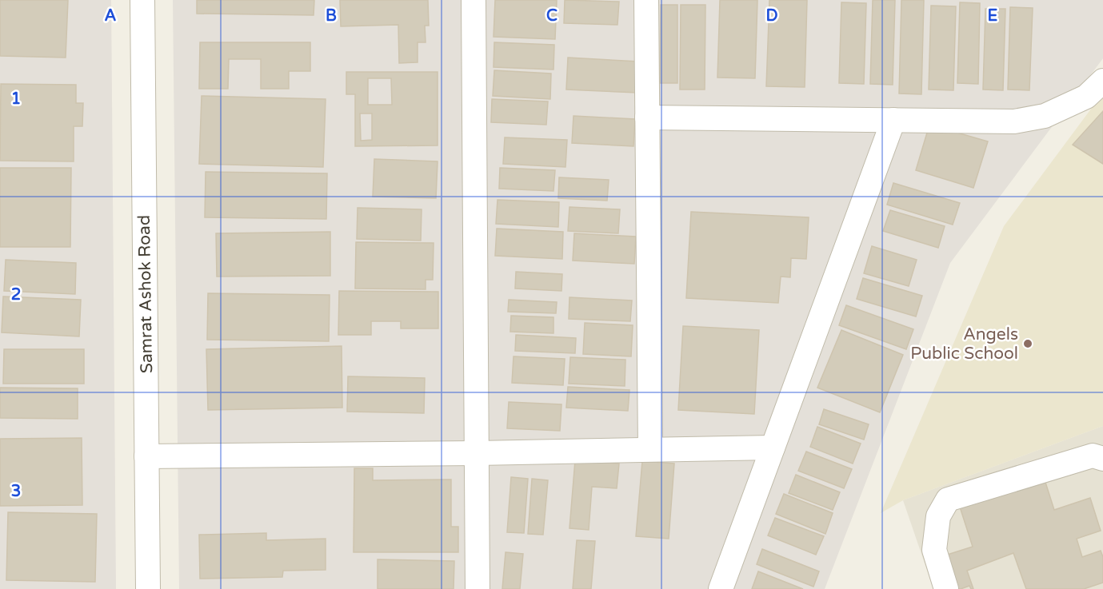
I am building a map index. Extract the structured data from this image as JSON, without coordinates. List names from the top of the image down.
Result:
{
  "streets": {
    "street": ["Samrat Ashok Road"]
  },
  "places": ["Angels Public School"],
  "grid": {
    "columns": [
      "A",
      "B",
      "C",
      "D",
      "E"
    ],
    "rows": ["1", "2", "3"]
  }
}
